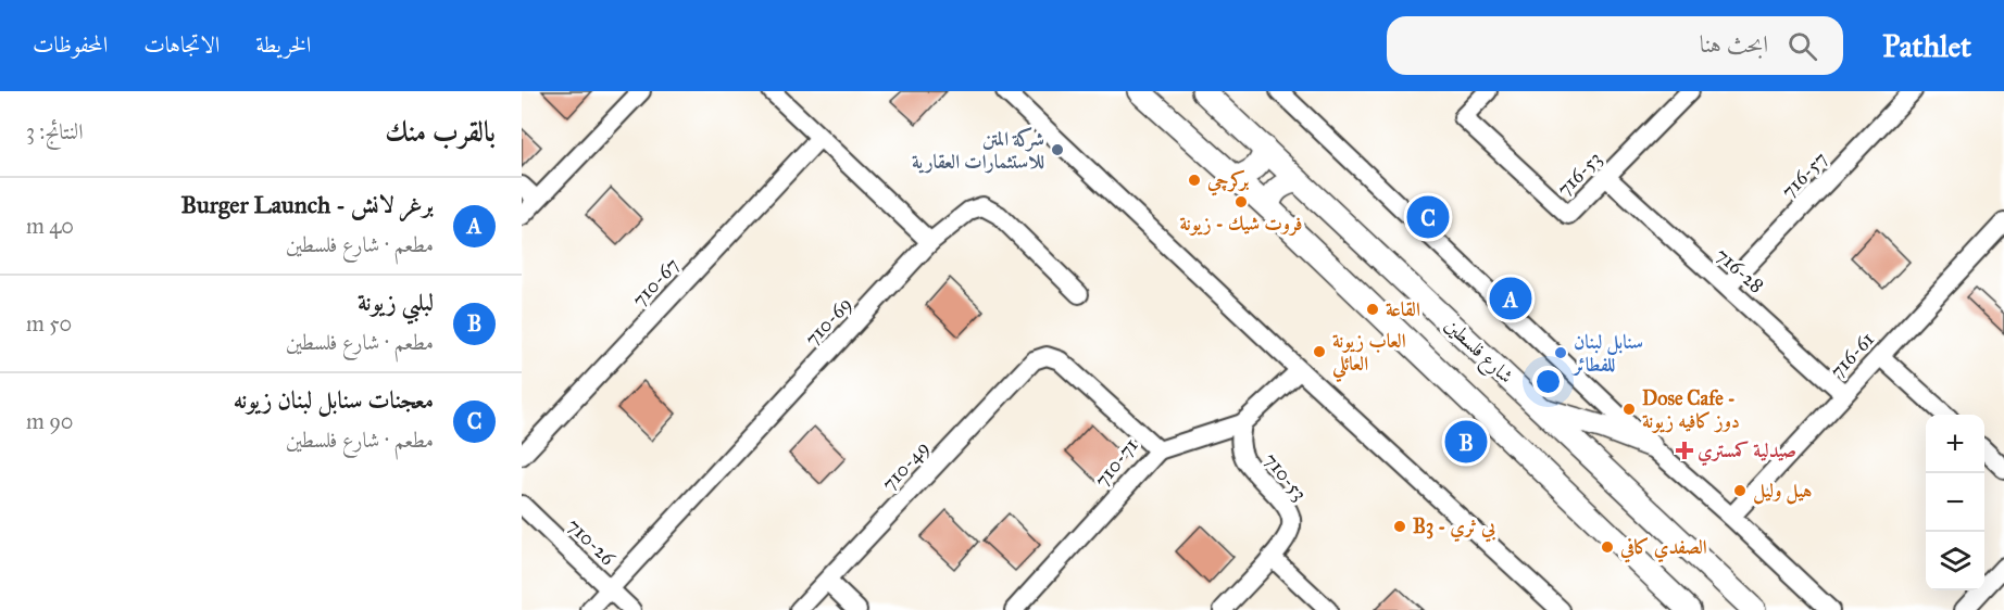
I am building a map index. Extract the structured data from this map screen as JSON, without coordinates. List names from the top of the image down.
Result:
{
  "streets": {
    "main road": ["شارع فلسطين"],
    "street": [
      "716-53",
      "716-57",
      "716-28",
      "710-67",
      "710-69",
      "716-61",
      "710-71",
      "710-49",
      "710-53",
      "710-26"
    ]
  },
  "crossings": [
    ["716-53", "716-28"],
    ["716-57", "716-28"],
    ["716-28", "716-61"],
    ["710-69", "710-26"],
    ["710-71", "710-49"]
  ],
  "places": {
    "other": [
      "شركة المتن للاستثمارات العقارية",
      "بركرچي",
      "فروت شيك - زيونة",
      "القاعة",
      "العاب زيونة العائلي",
      "سنابل لبنان للفطائر",
      "Dose Cafe - دوز كافيه زيونة",
      "هيل وليل",
      "B3 - بي ثري",
      "الصفدي كافي"
    ],
    "health": ["صيدلية كمستري"]
  },
  "page": {
    "header": "Pathlet",
    "search": "ابحث هنا",
    "nav": ["الخريطة", "الاتجاهات", "المحفوظات"],
    "heading": ["بالقرب منك", "النتائج: 3"],
    "list": [
      {
        "mark": "A",
        "name": "برغر لانش - Burger Launch",
        "note": "مطعم · شارع فلسطين",
        "value": "40 m"
      },
      {
        "mark": "B",
        "name": "لبلبي زيونة",
        "note": "مطعم · شارع فلسطين",
        "value": "50 m"
      },
      {
        "mark": "C",
        "name": "معجنات سنابل لبنان زيونه",
        "note": "مطعم · شارع فلسطين",
        "value": "90 m"
      }
    ],
    "pins": ["C", "A", "B"],
    "map_buttons": ["+", "−"]
  }
}
